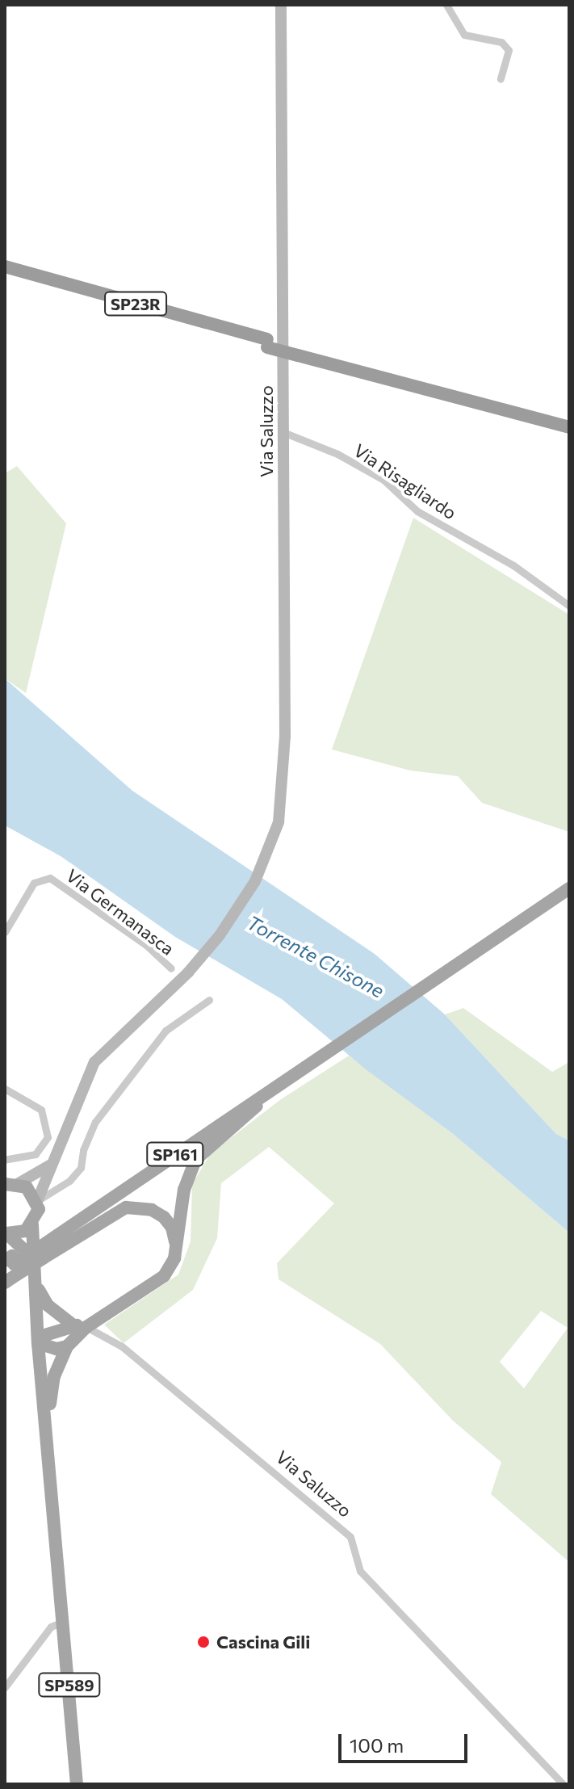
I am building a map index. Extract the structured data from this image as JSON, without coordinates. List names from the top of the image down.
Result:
{
  "streets": {
    "highway": ["SP23R"],
    "main road": ["Via Saluzzo", "SP161", "SP589"],
    "street": ["Via Risagliardo", "Via Germanasca"]
  },
  "crossings": [
    ["Via Saluzzo", "Via Risagliardo"],
    ["Via Saluzzo", "SP589"],
    ["SP161", "SP589"]
  ],
  "water": ["Torrente Chisone"],
  "places": ["Cascina Gili"],
  "scale_bar": "100 m"
}
